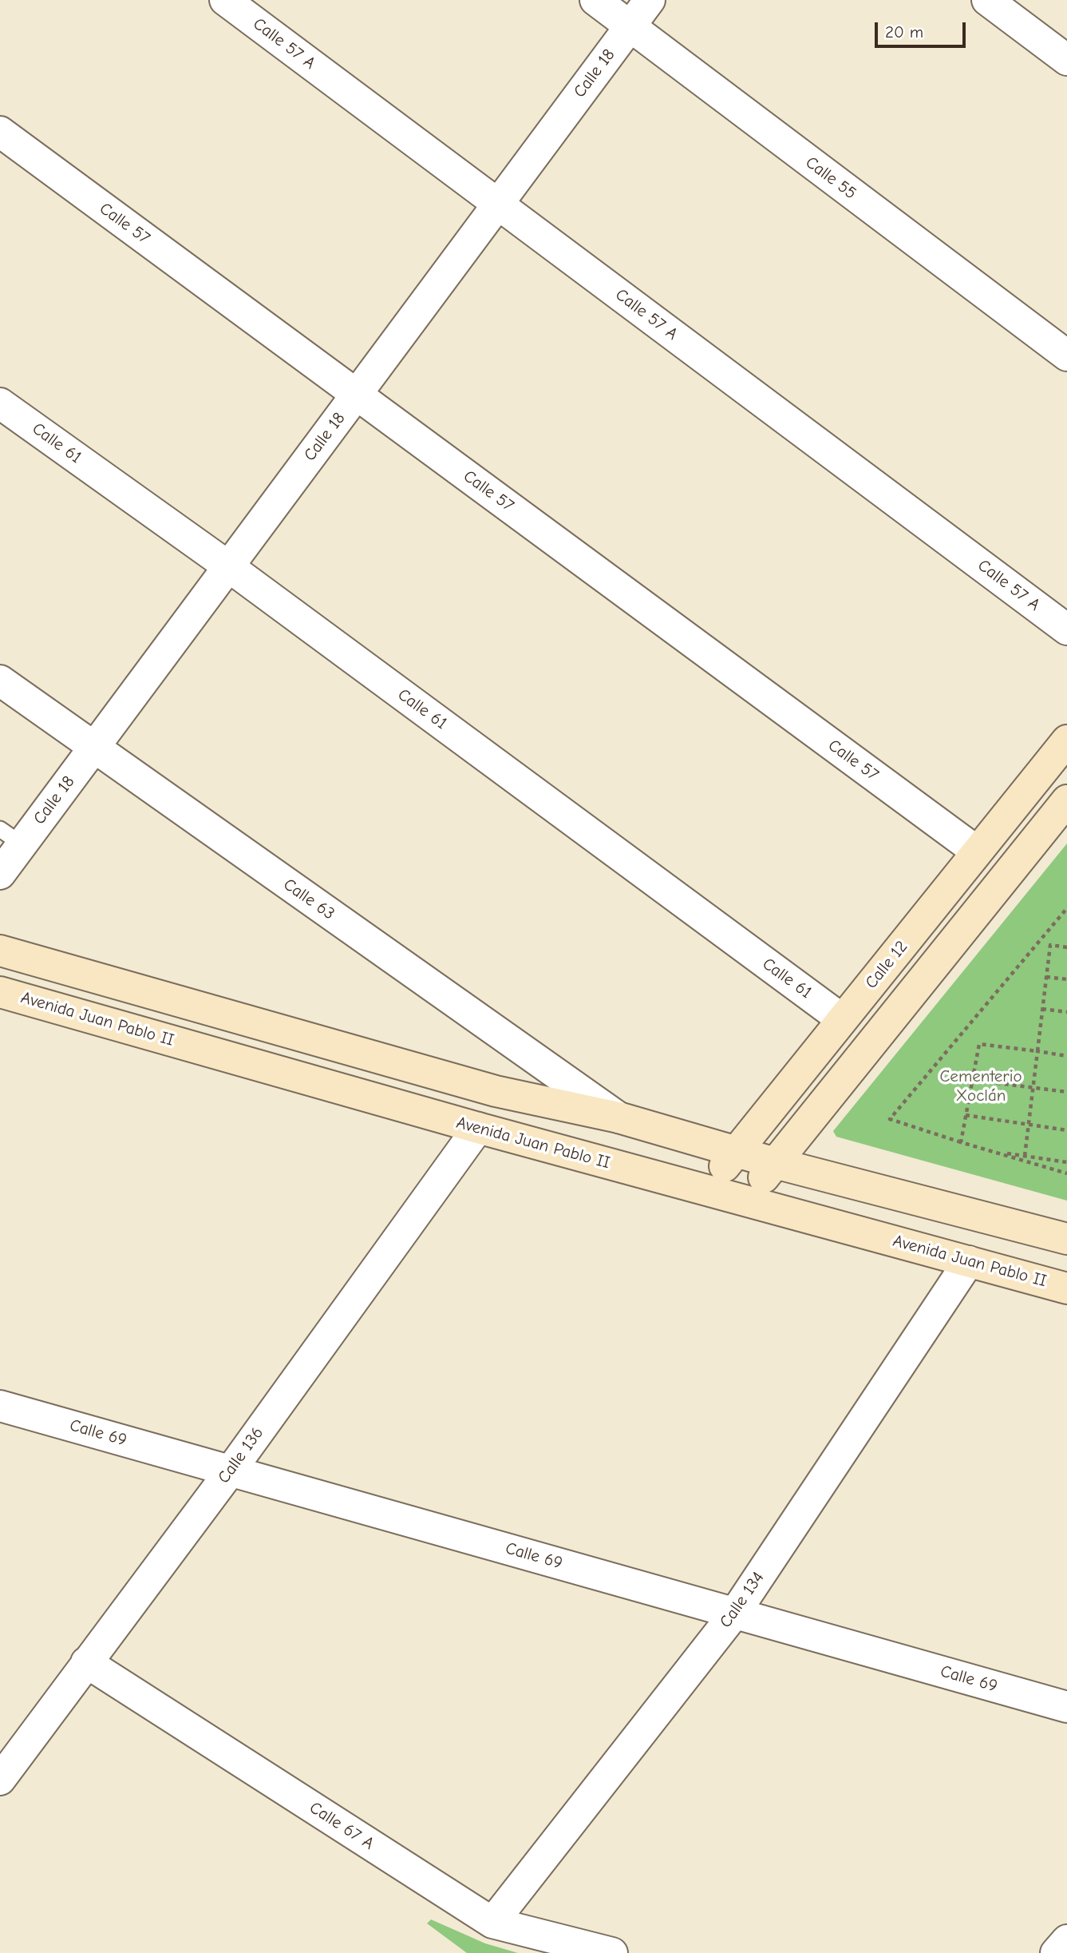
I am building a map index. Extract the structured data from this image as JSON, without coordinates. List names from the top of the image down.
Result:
{
  "streets": {
    "main road": ["Calle 12", "Avenida Juan Pablo II"],
    "street": [
      "Calle 57 A",
      "Calle 18",
      "Calle 55",
      "Calle 57",
      "Calle 61",
      "Calle 63",
      "Calle 69",
      "Calle 136",
      "Calle 134",
      "Calle 67 A"
    ]
  },
  "crossings": [
    ["Calle 57 A", "Calle 18"],
    ["Calle 18", "Calle 55"],
    ["Calle 18", "Calle 57"],
    ["Calle 18", "Calle 61"],
    ["Calle 18", "Calle 63"],
    ["Calle 57", "Calle 12"],
    ["Calle 61", "Calle 12"],
    ["Calle 12", "Avenida Juan Pablo II"],
    ["Avenida Juan Pablo II", "Calle 136"],
    ["Avenida Juan Pablo II", "Calle 134"],
    ["Calle 69", "Calle 136"],
    ["Calle 69", "Calle 134"],
    ["Calle 136", "Calle 67 A"],
    ["Calle 134", "Calle 67 A"]
  ],
  "parks": ["Cementerio Xoclán"],
  "scale_bar": "20 m"
}
